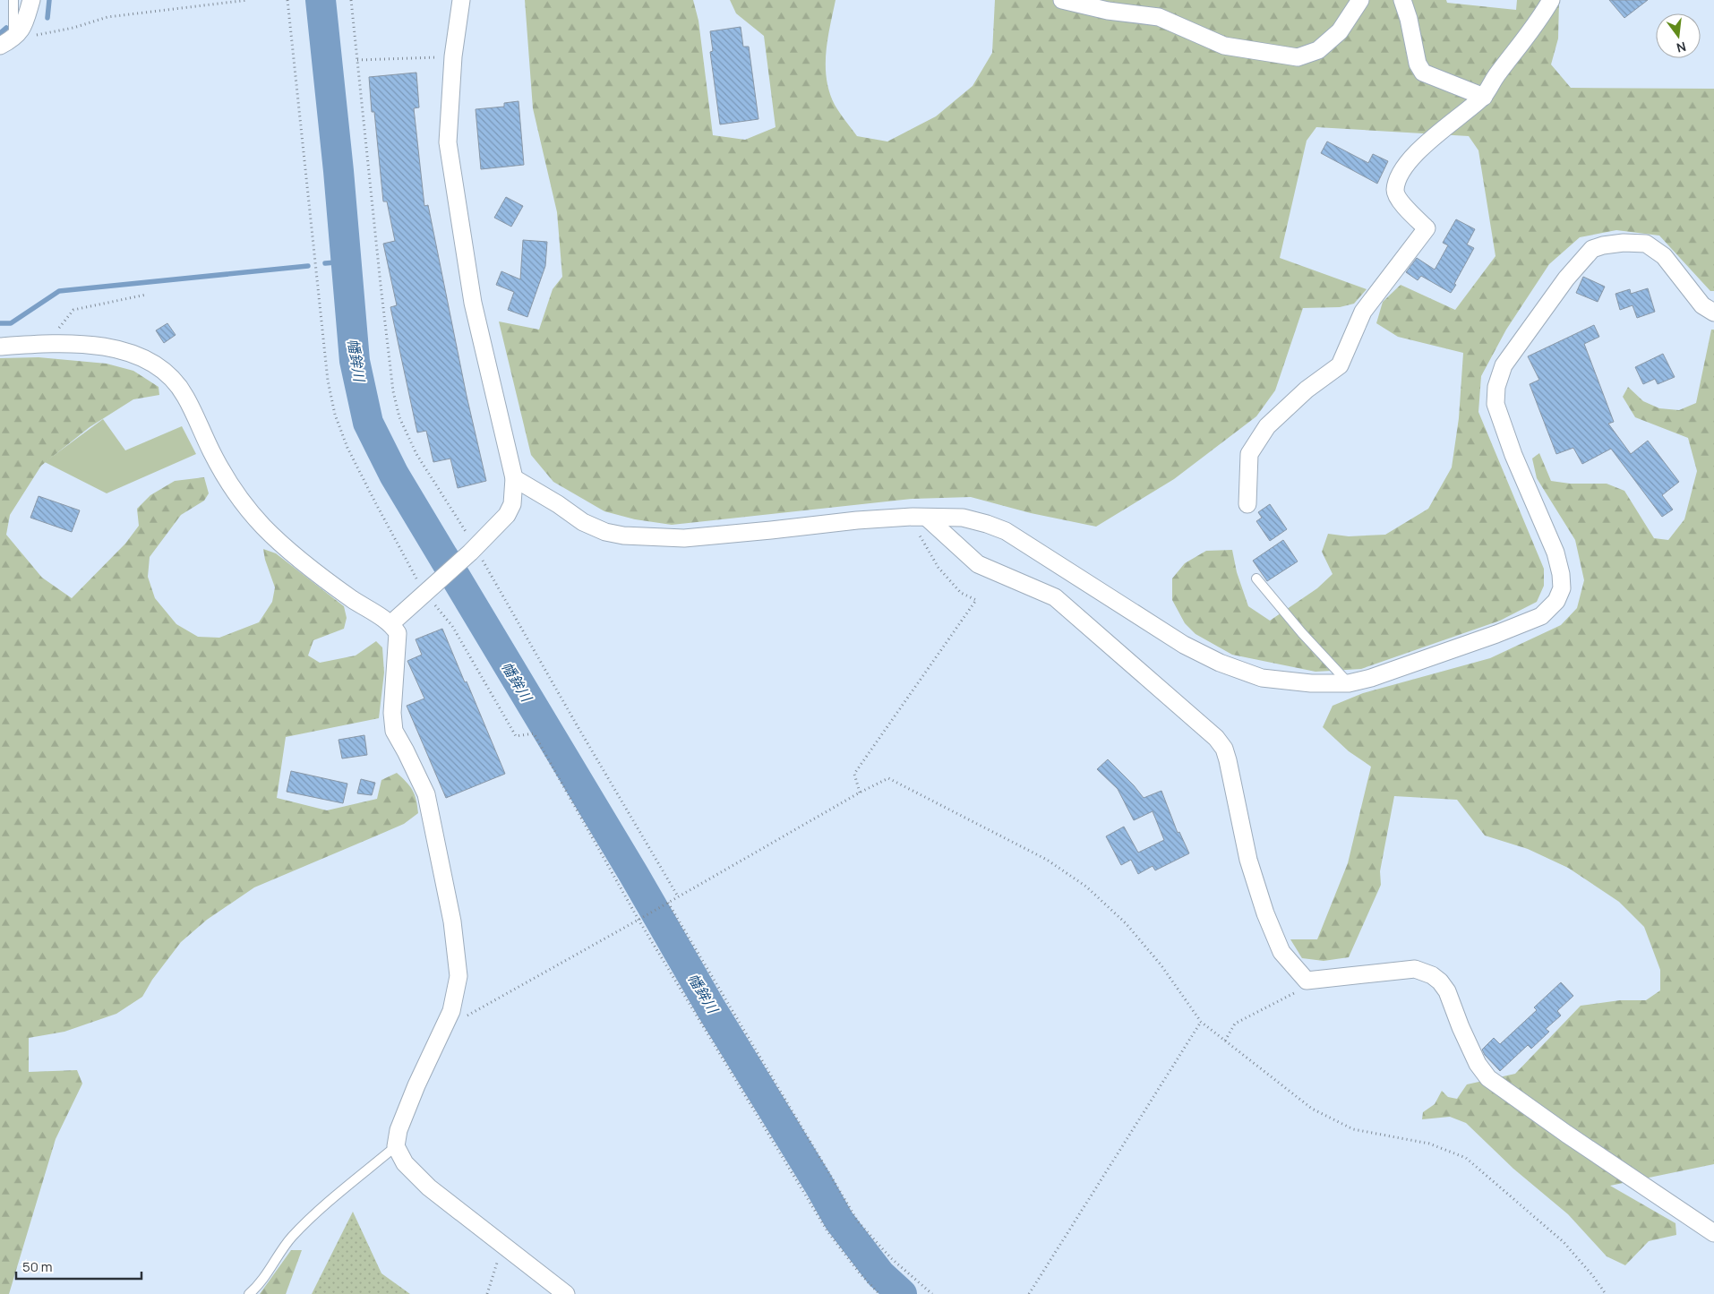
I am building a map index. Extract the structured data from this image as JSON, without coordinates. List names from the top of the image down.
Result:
{
  "water": ["幡鉾川"],
  "scale_bar": "50 m",
  "north": "bottom"
}
